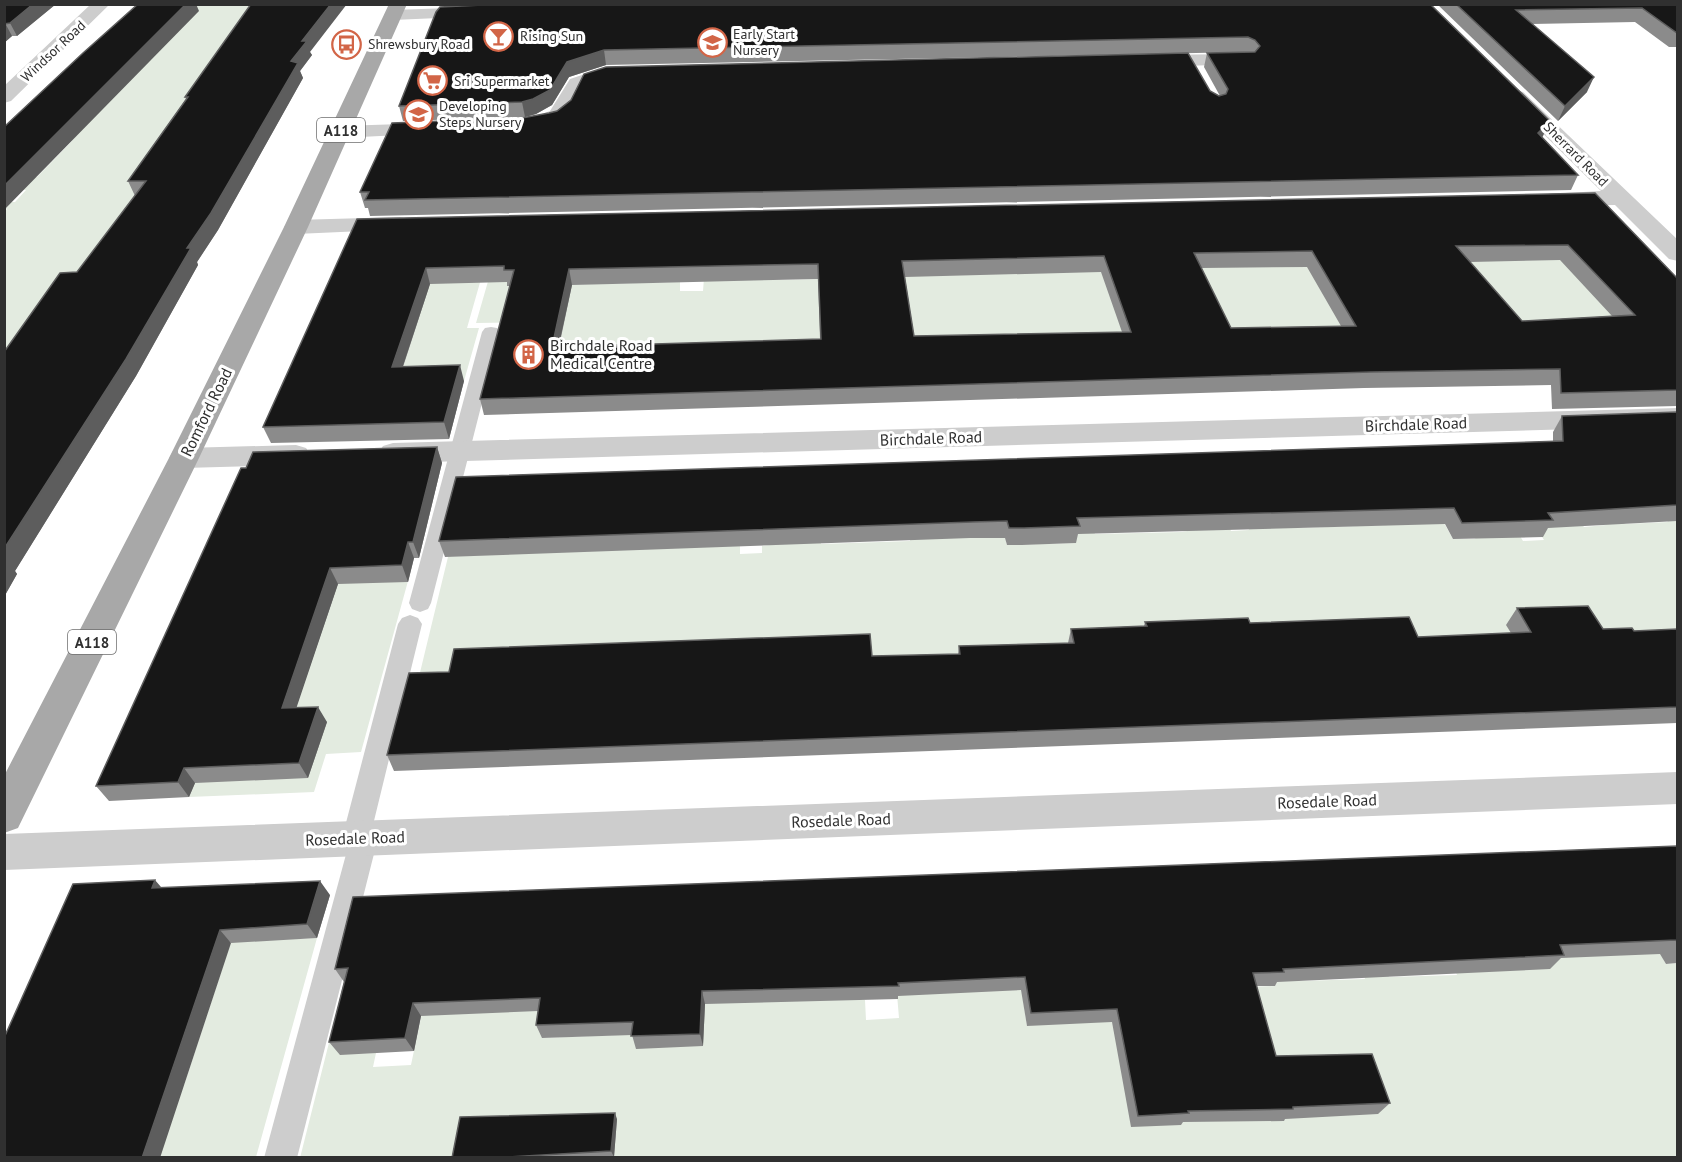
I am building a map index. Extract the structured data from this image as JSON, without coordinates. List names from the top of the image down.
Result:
{
  "streets": {
    "main road": ["A118", "Romford Road"],
    "street": [
      "Windsor Road",
      "Sherrard Road",
      "Birchdale Road",
      "Rosedale Road"
    ]
  },
  "places": {
    "bar": ["Rising Sun"],
    "school or university": ["Early Start Nursery", "Developing Steps Nursery"],
    "bus stop": ["Shrewsbury Road"],
    "supermarket": ["Sri Supermarket"],
    "building": ["Birchdale Road Medical Centre"]
  }
}
